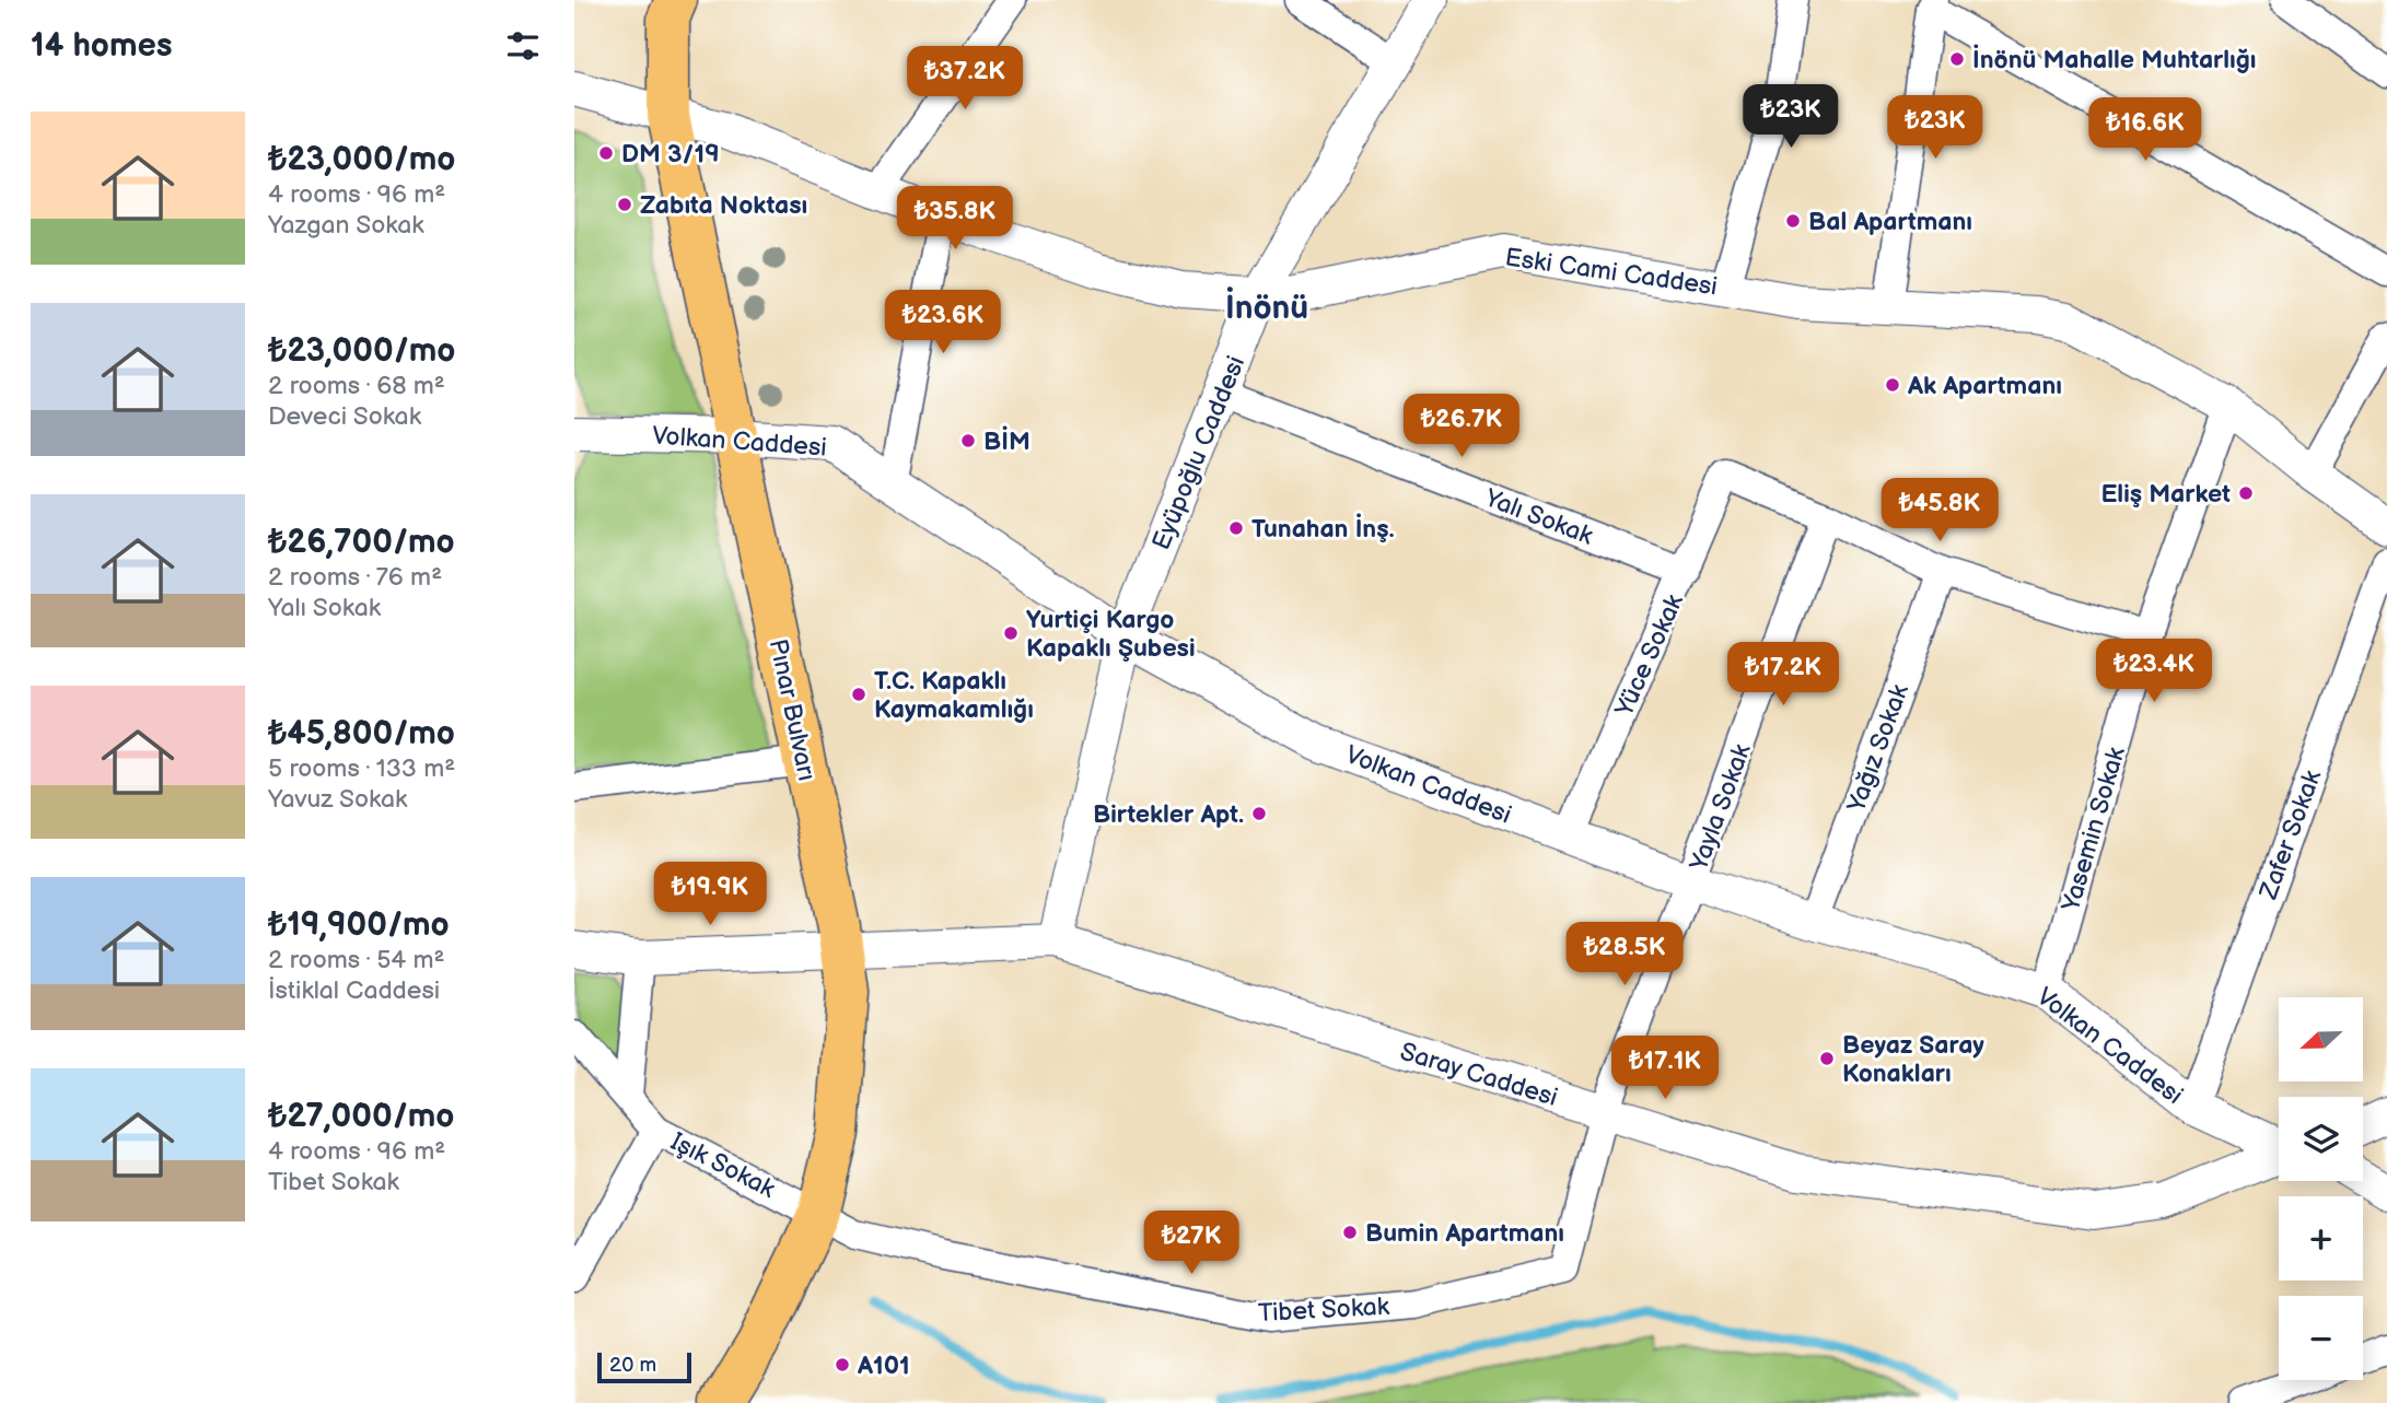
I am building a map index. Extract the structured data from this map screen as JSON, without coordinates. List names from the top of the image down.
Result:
{
  "streets": {
    "main road": ["Pınar Bulvarı"],
    "street": [
      "Eski Cami Caddesi",
      "Volkan Caddesi",
      "Eyüpoğlu Caddesi",
      "Yalı Sokak",
      "Yüce Sokak",
      "Yağız Sokak",
      "Yayla Sokak",
      "Yasemin Sokak",
      "Zafer Sokak",
      "Saray Caddesi",
      "Işık Sokak",
      "Tibet Sokak"
    ]
  },
  "crossings": [
    ["Eski Cami Caddesi", "Eyüpoğlu Caddesi"],
    ["Eski Cami Caddesi", "Pınar Bulvarı"],
    ["Eski Cami Caddesi", "Yasemin Sokak"],
    ["Volkan Caddesi", "Eyüpoğlu Caddesi"],
    ["Volkan Caddesi", "Yüce Sokak"],
    ["Volkan Caddesi", "Pınar Bulvarı"],
    ["Volkan Caddesi", "Yağız Sokak"],
    ["Volkan Caddesi", "Yayla Sokak"],
    ["Volkan Caddesi", "Yasemin Sokak"],
    ["Volkan Caddesi", "Zafer Sokak"],
    ["Eyüpoğlu Caddesi", "Yalı Sokak"],
    ["Eyüpoğlu Caddesi", "Saray Caddesi"],
    ["Yalı Sokak", "Yüce Sokak"],
    ["Yüce Sokak", "Yayla Sokak"],
    ["Pınar Bulvarı", "Saray Caddesi"],
    ["Pınar Bulvarı", "Işık Sokak"],
    ["Pınar Bulvarı", "Tibet Sokak"],
    ["Yayla Sokak", "Saray Caddesi"],
    ["Yayla Sokak", "Tibet Sokak"],
    ["Işık Sokak", "Tibet Sokak"]
  ],
  "districts": ["İnönü"],
  "places": [
    "İnönü Mahalle Muhtarlığı",
    "DM 3/19",
    "Zabıta Noktası",
    "Bal Apartmanı",
    "Ak Apartmanı",
    "BİM",
    "Eliş Market",
    "Tunahan İnş.",
    "Yurtiçi Kargo Kapaklı Şubesi",
    "T.C. Kapaklı Kaymakamlığı",
    "Birtekler Apt.",
    "Beyaz Saray Konakları",
    "Bumin Apartmanı",
    "A101"
  ],
  "scale_bar": "20 m",
  "north": "left",
  "page": {
    "heading": "14 homes",
    "price": [
      "₺37.2K",
      "₺23K",
      "₺23K",
      "₺16.6K",
      "₺35.8K",
      "₺23.6K",
      "₺26.7K",
      "₺45.8K",
      "₺23.4K",
      "₺17.2K",
      "₺19.9K",
      "₺28.5K",
      "₺17.1K",
      "₺27K"
    ],
    "list": [
      {
        "name": "₺23,000/mo",
        "note": "4 rooms · 96 m² · Yazgan Sokak"
      },
      {
        "name": "₺23,000/mo",
        "note": "2 rooms · 68 m² · Deveci Sokak"
      },
      {
        "name": "₺26,700/mo",
        "note": "2 rooms · 76 m² · Yalı Sokak"
      },
      {
        "name": "₺45,800/mo",
        "note": "5 rooms · 133 m² · Yavuz Sokak"
      },
      {
        "name": "₺19,900/mo",
        "note": "2 rooms · 54 m² · İstiklal Caddesi"
      },
      {
        "name": "₺27,000/mo",
        "note": "4 rooms · 96 m² · Tibet Sokak"
      }
    ],
    "map_buttons": ["+", "−"],
    "scale": "20 m"
  }
}
